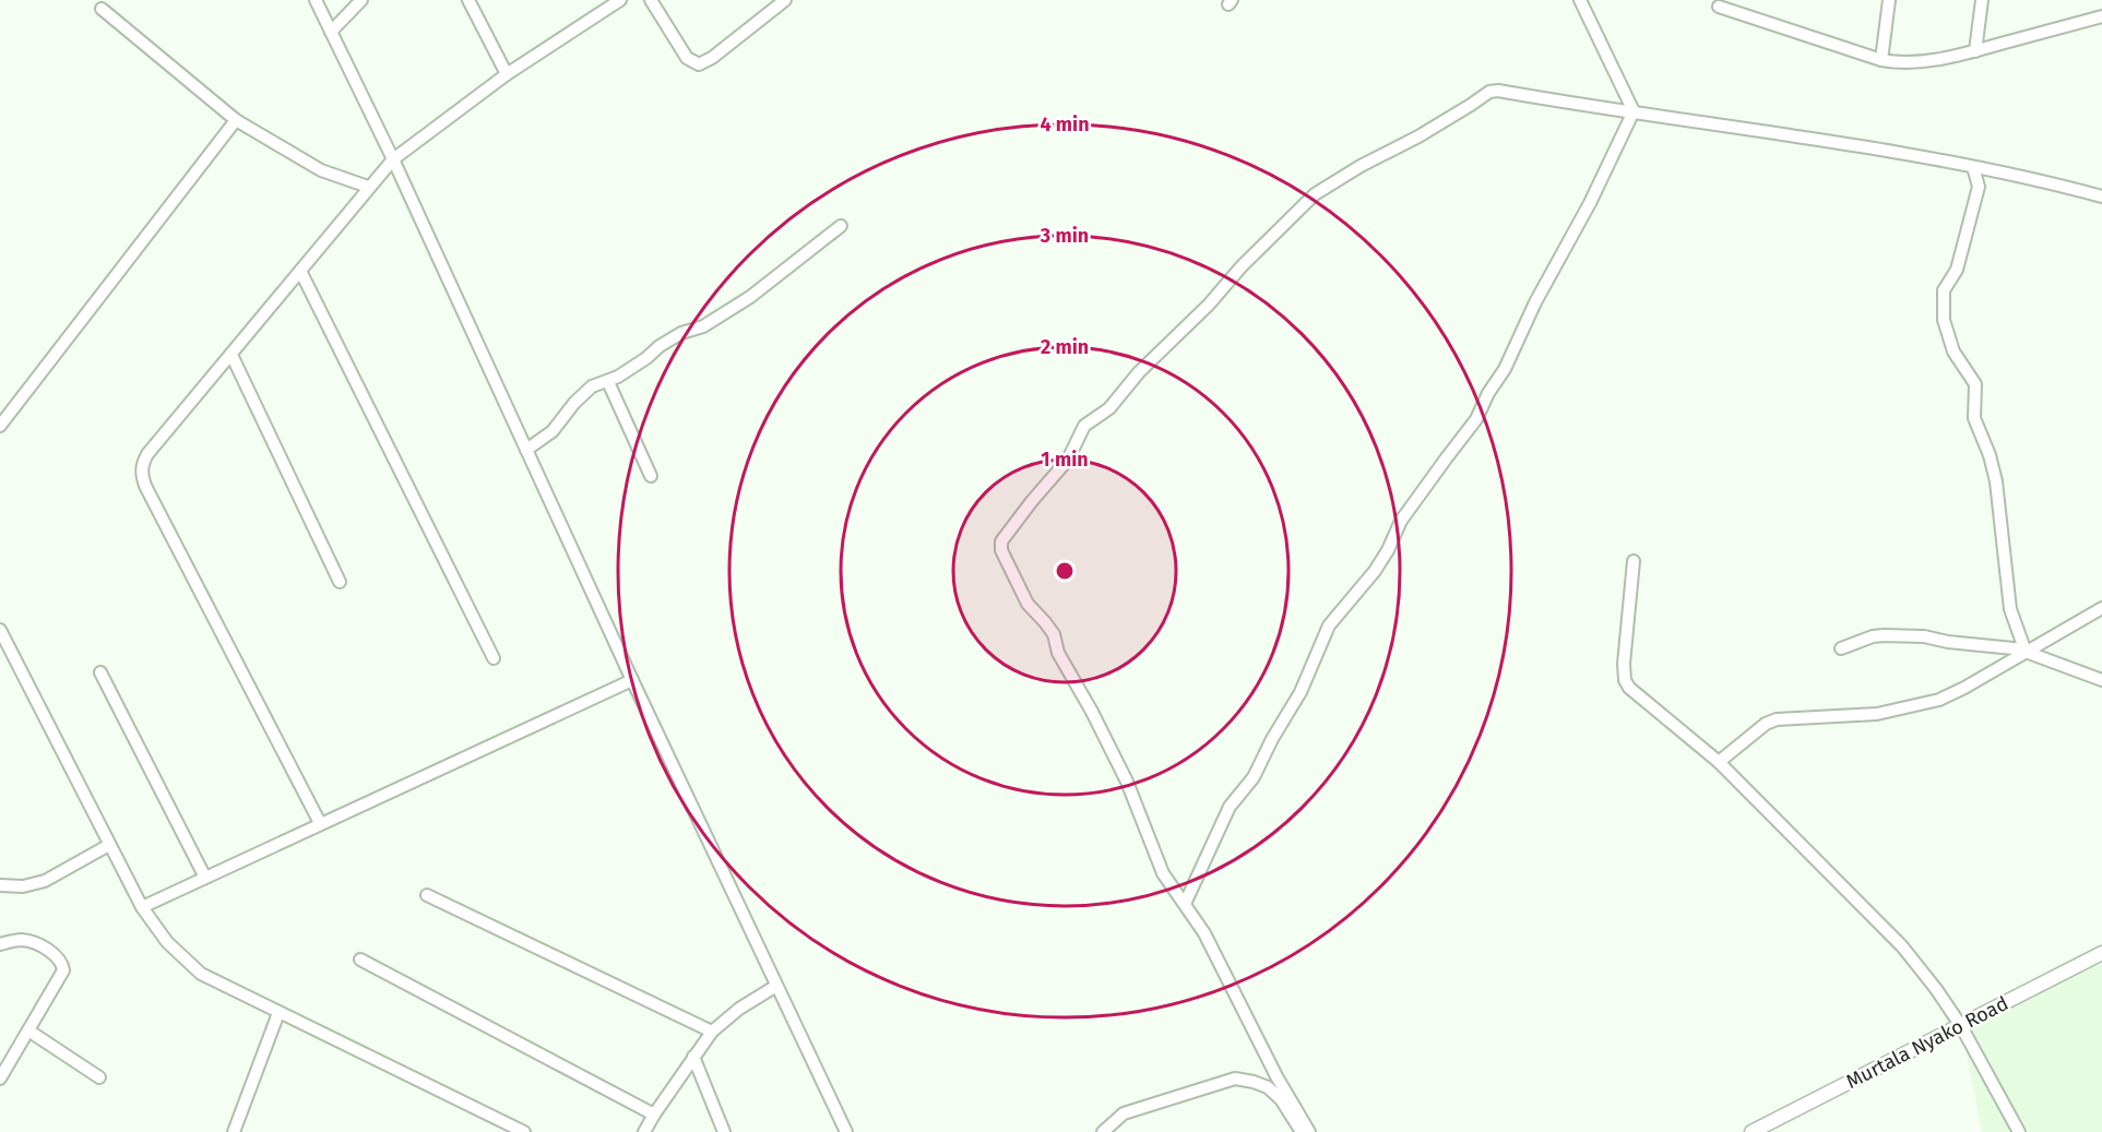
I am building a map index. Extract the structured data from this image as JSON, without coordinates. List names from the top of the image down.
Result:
{
  "streets": {
    "street": ["Murtala Nyako Road"]
  },
  "rings": [
    "4 min",
    "3 min",
    "2 min",
    "1 min"
  ]
}
